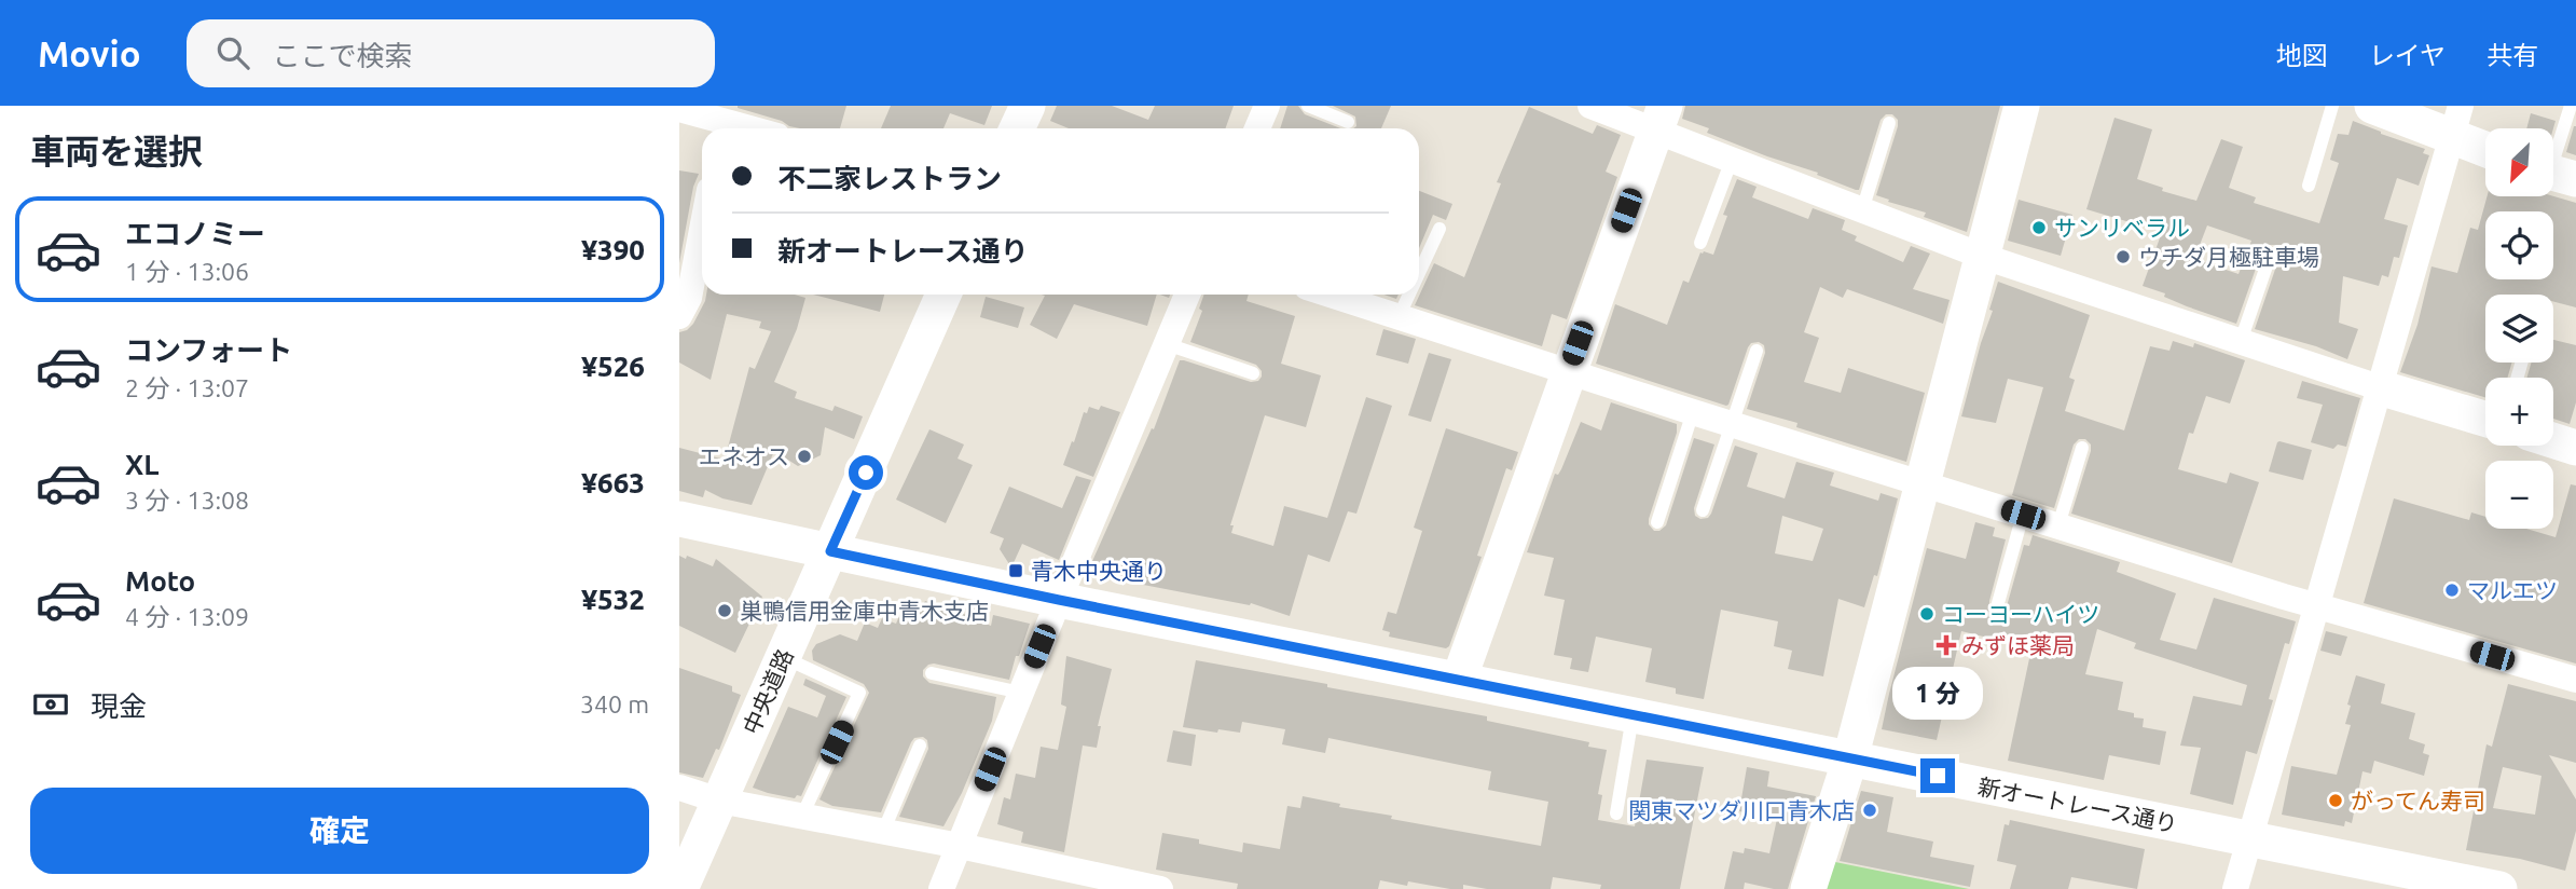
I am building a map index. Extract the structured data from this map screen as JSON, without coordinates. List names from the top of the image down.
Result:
{
  "streets": {
    "street": ["中央道路", "新オートレース通り"]
  },
  "crossings": [
    ["中央道路", "新オートレース通り"]
  ],
  "places": {
    "other": [
      "サンリベラル",
      "ウチダ月極駐車場",
      "エネオス",
      "マルエツ",
      "巣鴨信用金庫中青木支店",
      "コーヨーハイツ",
      "がってん寿司",
      "関東マツダ川口青木店"
    ],
    "transit": ["青木中央通り"],
    "health": ["みずほ薬局"]
  },
  "north": "bottom left",
  "page": {
    "header": "Movio",
    "search": "ここで検索",
    "nav": ["地図", "レイヤ", "共有"],
    "heading": "車両を選択",
    "map_buttons": ["+", "−"],
    "banner": ["不二家レストラン", "新オートレース通り"],
    "list": [
      {
        "name": "エコノミー",
        "note": "1 分 · 13:06",
        "value": "¥390"
      },
      {
        "name": "コンフォート",
        "note": "2 分 · 13:07",
        "value": "¥526"
      },
      {
        "name": "XL",
        "note": "3 分 · 13:08",
        "value": "¥663"
      },
      {
        "name": "Moto",
        "note": "4 分 · 13:09",
        "value": "¥532"
      }
    ],
    "pay": ["現金", "340 m"],
    "bubble": "1 分",
    "buttons": "確定"
  }
}
